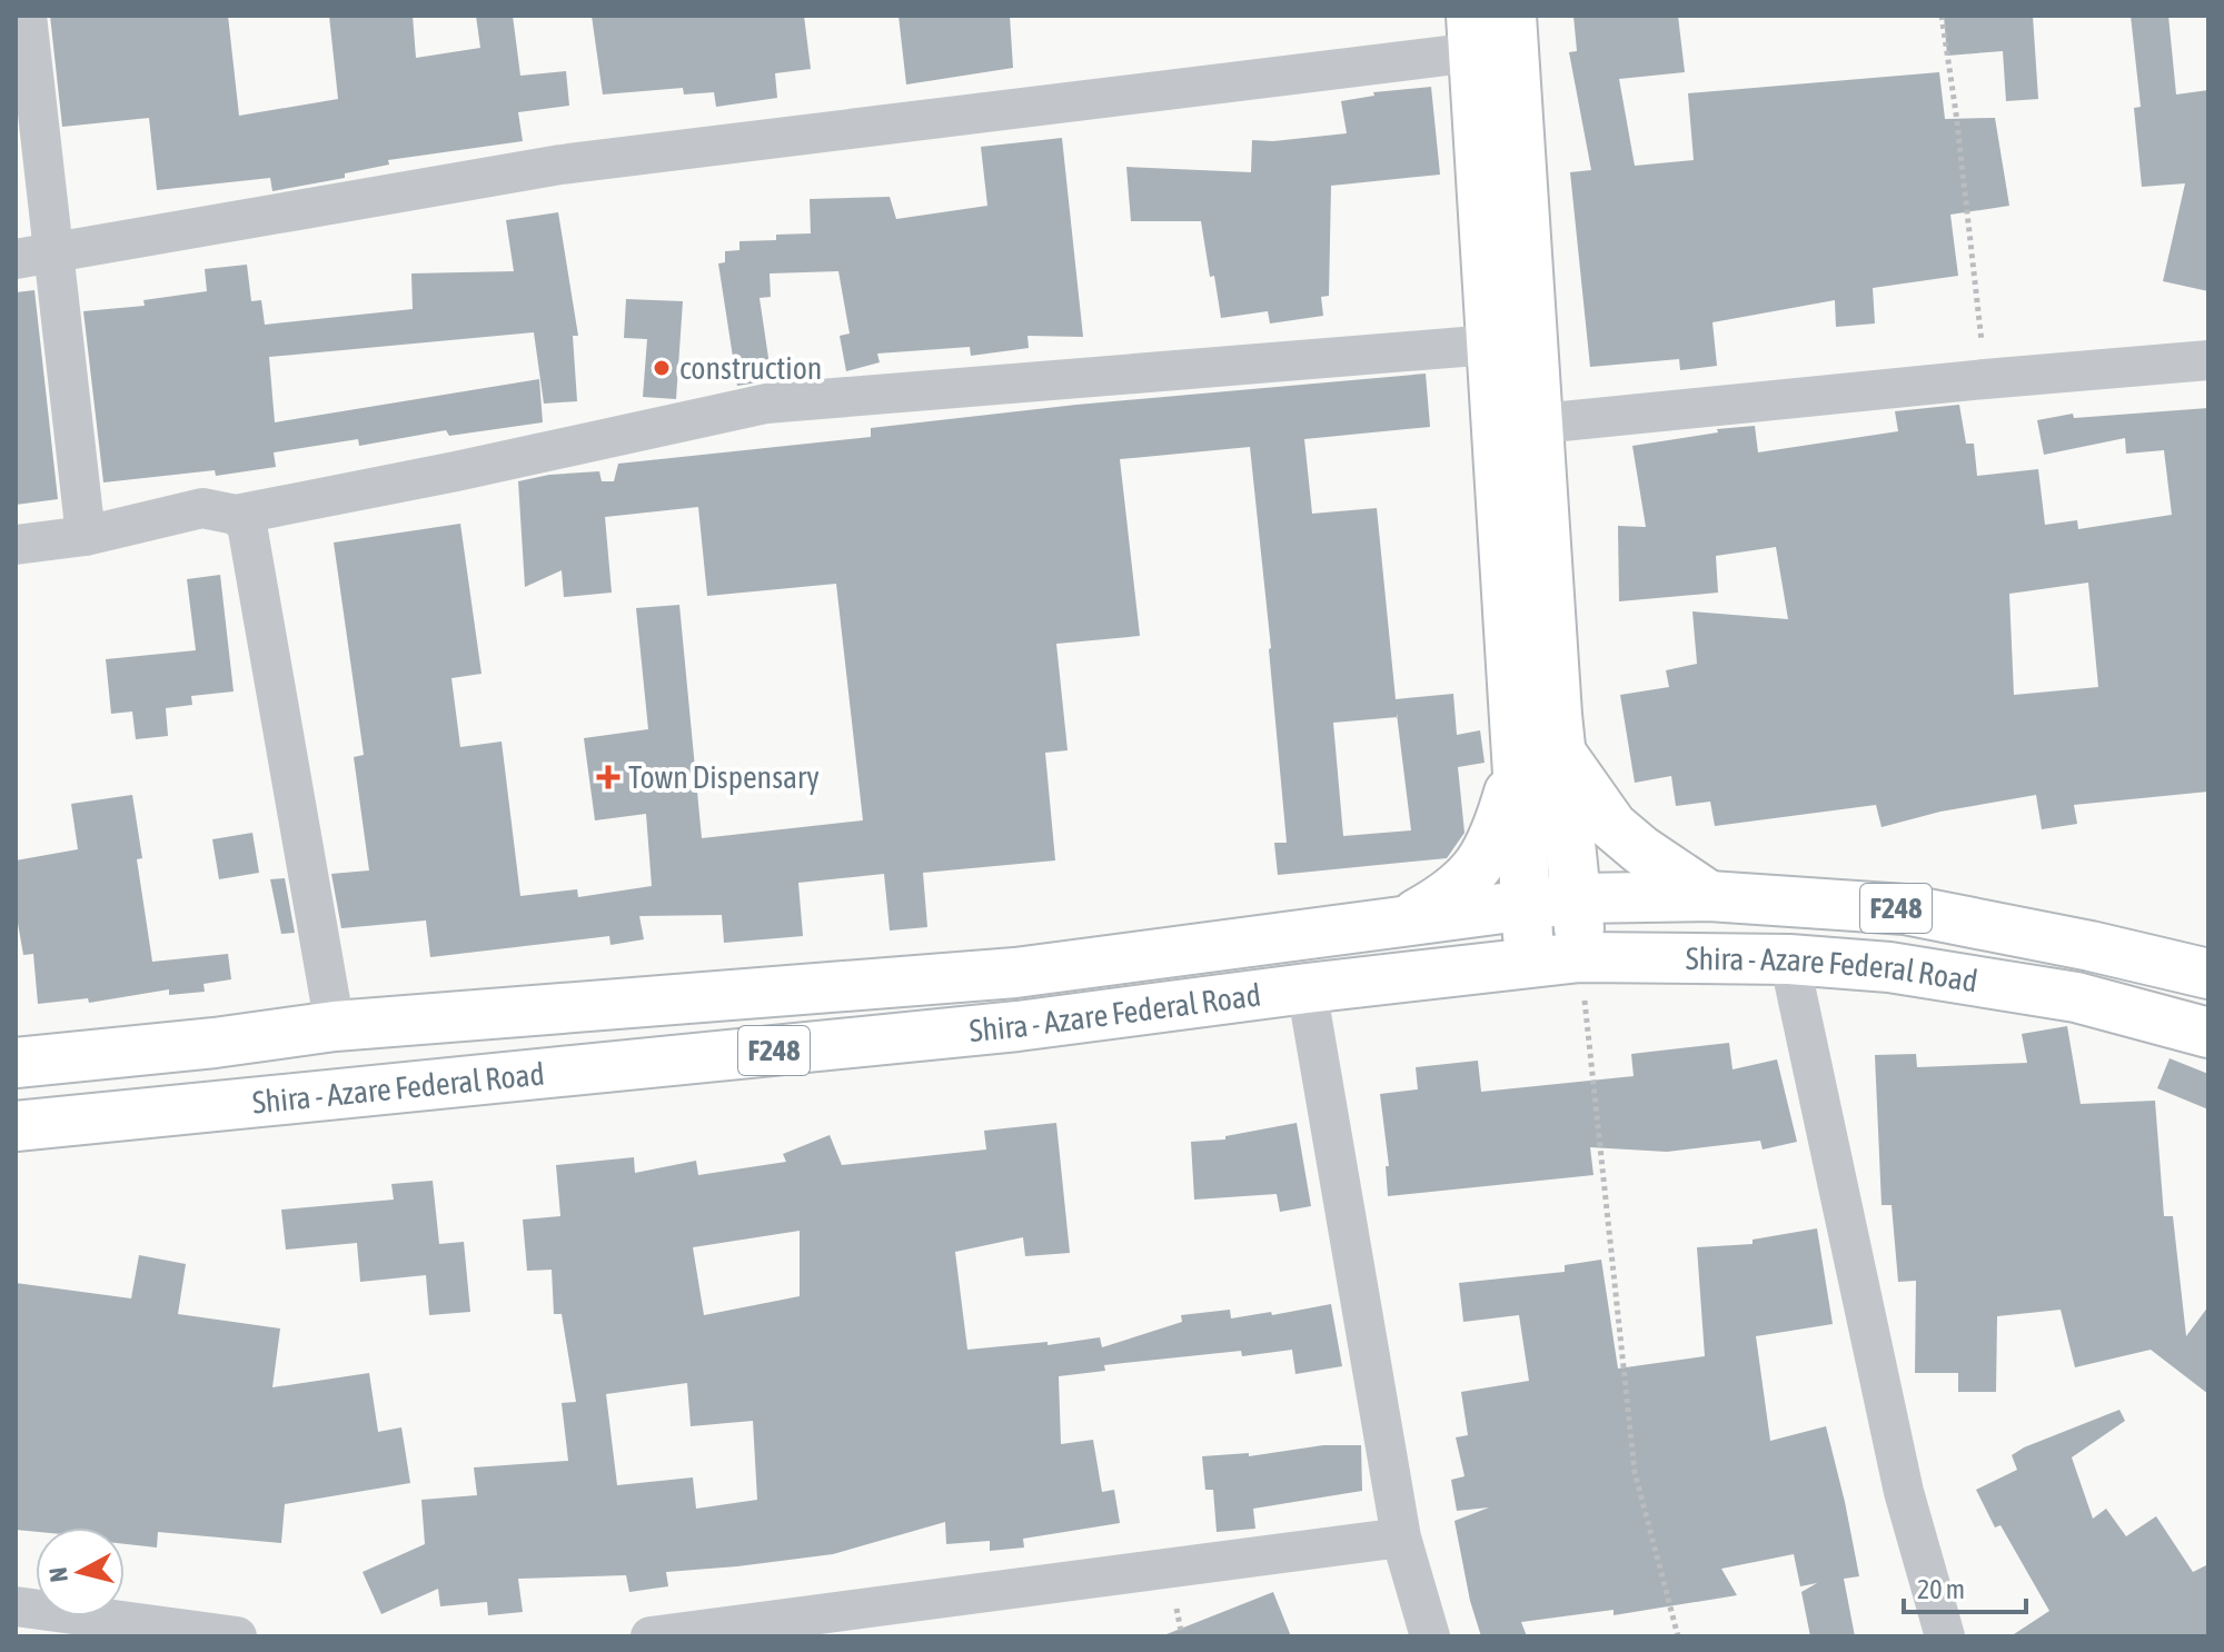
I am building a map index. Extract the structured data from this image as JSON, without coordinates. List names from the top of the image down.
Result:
{
  "streets": {
    "main road": ["F248", "Shira - Azare Federal Road"]
  },
  "places": {
    "other": ["construction"],
    "health": ["Town Dispensary"]
  },
  "scale_bar": "20 m",
  "north": "left"
}
